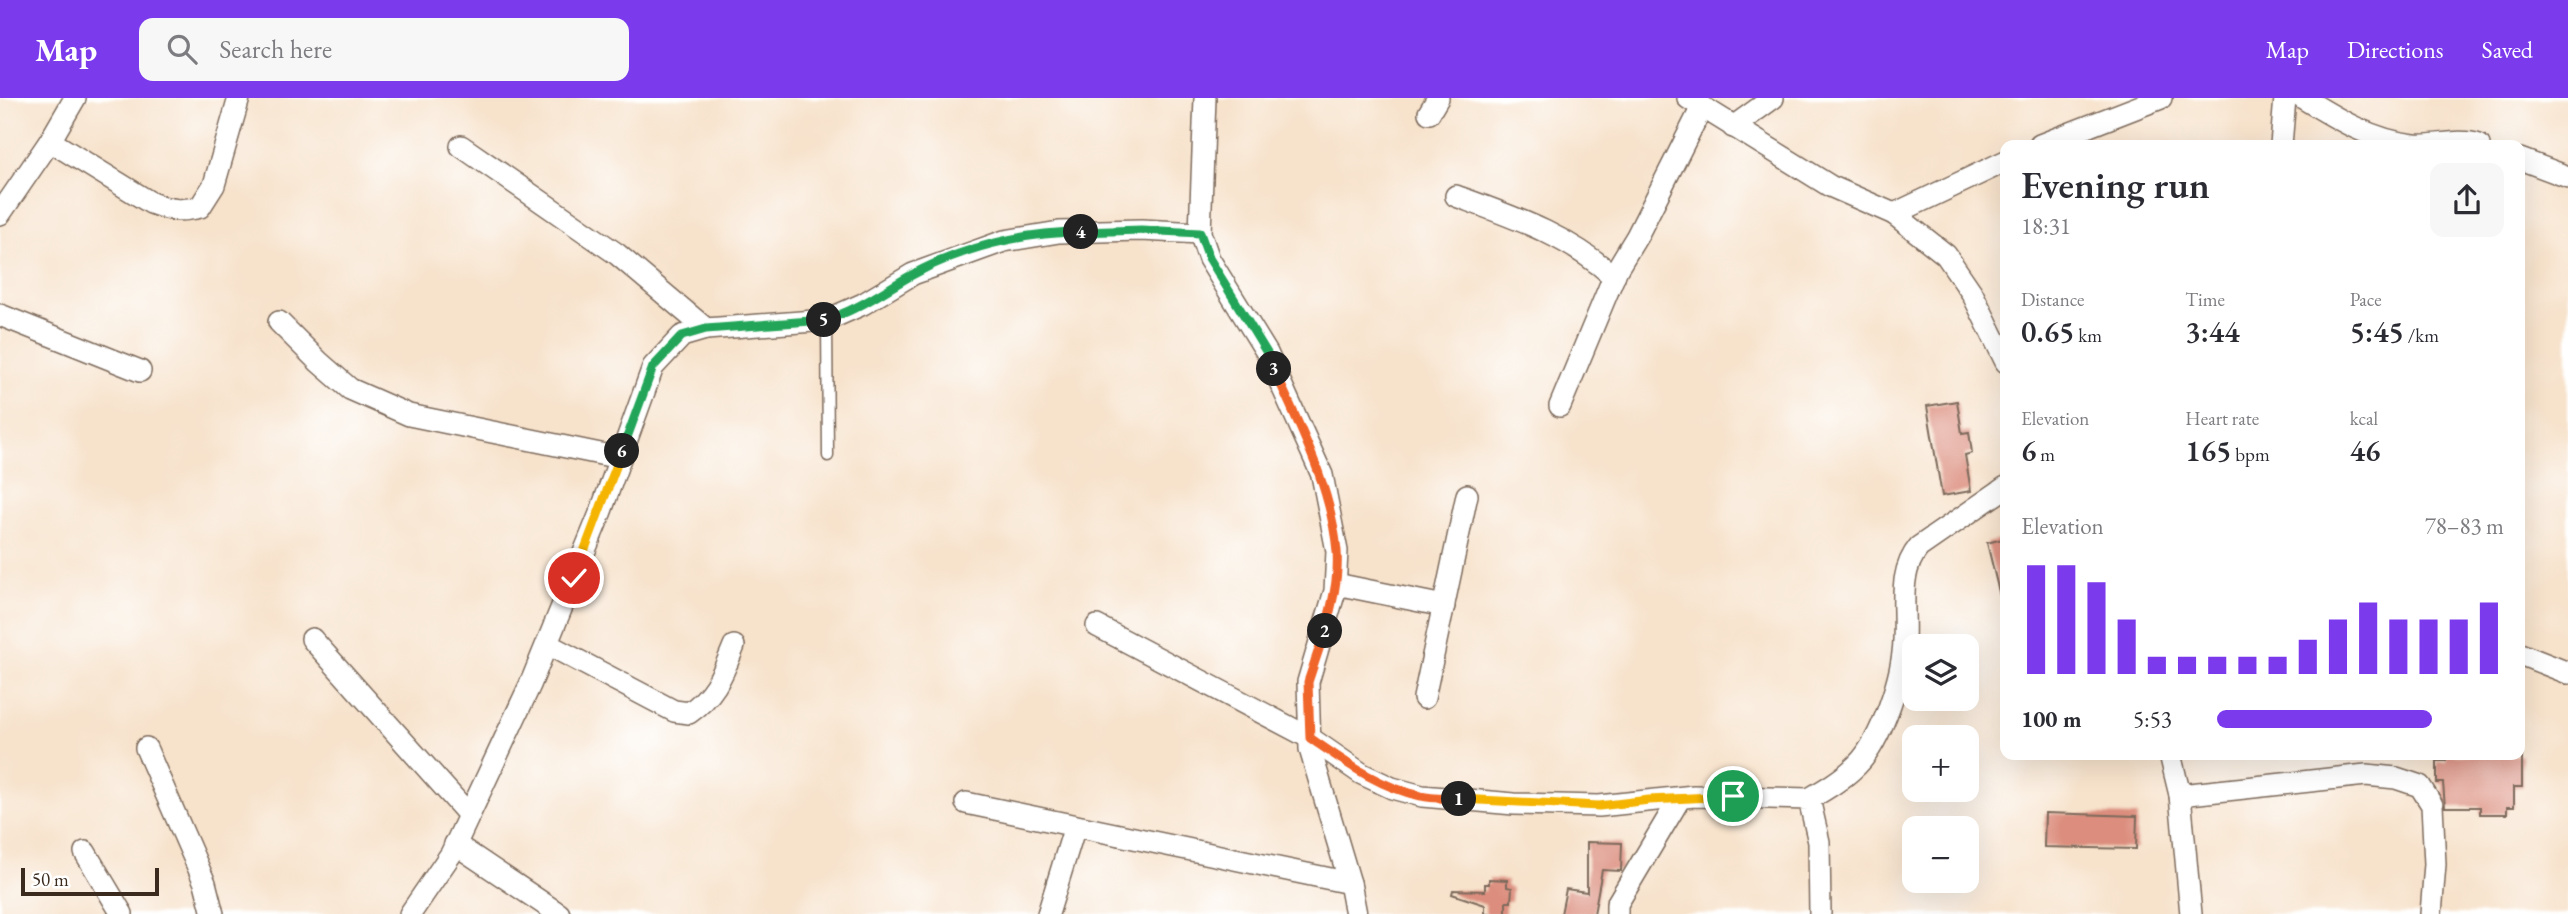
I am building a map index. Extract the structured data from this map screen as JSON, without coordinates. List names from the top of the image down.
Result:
{
  "scale_bar": "50 m",
  "page": {
    "header": "Map",
    "search": "Search here",
    "nav": ["Map", "Directions", "Saved"],
    "heading": ["Evening run", "18:31"],
    "pins": [
      "4",
      "5",
      "3",
      "6",
      "2",
      "1"
    ],
    "stats": [
      ["Distance", "0.65 km"],
      ["Time", "3:44"],
      ["Pace", "5:45 /km"],
      ["Elevation", "6 m"],
      ["Heart rate", "165 bpm"],
      ["kcal", "46"]
    ],
    "chart": ["Elevation", "78–83 m"],
    "map_buttons": ["+", "−"],
    "list": [
      {
        "name": "100 m",
        "note": "5:53"
      }
    ],
    "scale": "50 m"
  }
}
